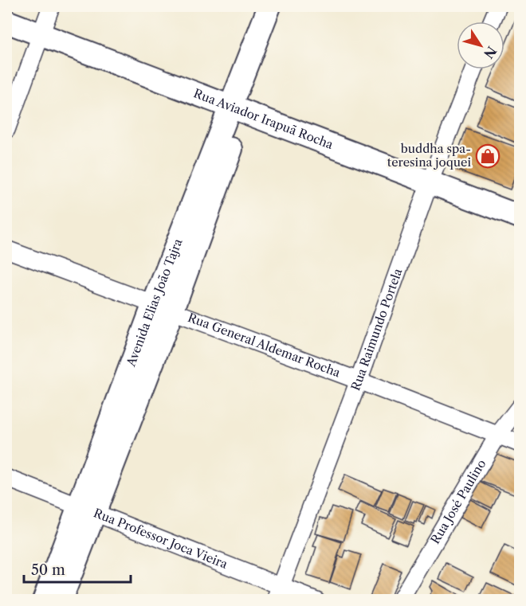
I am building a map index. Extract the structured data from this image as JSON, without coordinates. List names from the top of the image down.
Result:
{
  "streets": {
    "street": [
      "Rua Aviador Irapuã Rocha",
      "Avenida Elias João Tajra",
      "Rua Raimundo Portela",
      "Rua General Aldemar Rocha",
      "Rua José Paulino",
      "Rua Professor Joca Vieira"
    ]
  },
  "crossings": [
    ["Rua Aviador Irapuã Rocha", "Avenida Elias João Tajra"],
    ["Rua Aviador Irapuã Rocha", "Rua Raimundo Portela"],
    ["Avenida Elias João Tajra", "Rua General Aldemar Rocha"],
    ["Avenida Elias João Tajra", "Rua Professor Joca Vieira"],
    ["Rua Raimundo Portela", "Rua General Aldemar Rocha"],
    ["Rua Raimundo Portela", "Rua Professor Joca Vieira"],
    ["Rua General Aldemar Rocha", "Rua José Paulino"]
  ],
  "places": {
    "shop": ["buddha spa- teresina joquei"]
  },
  "scale_bar": "50 m",
  "north": "bottom right"
}
